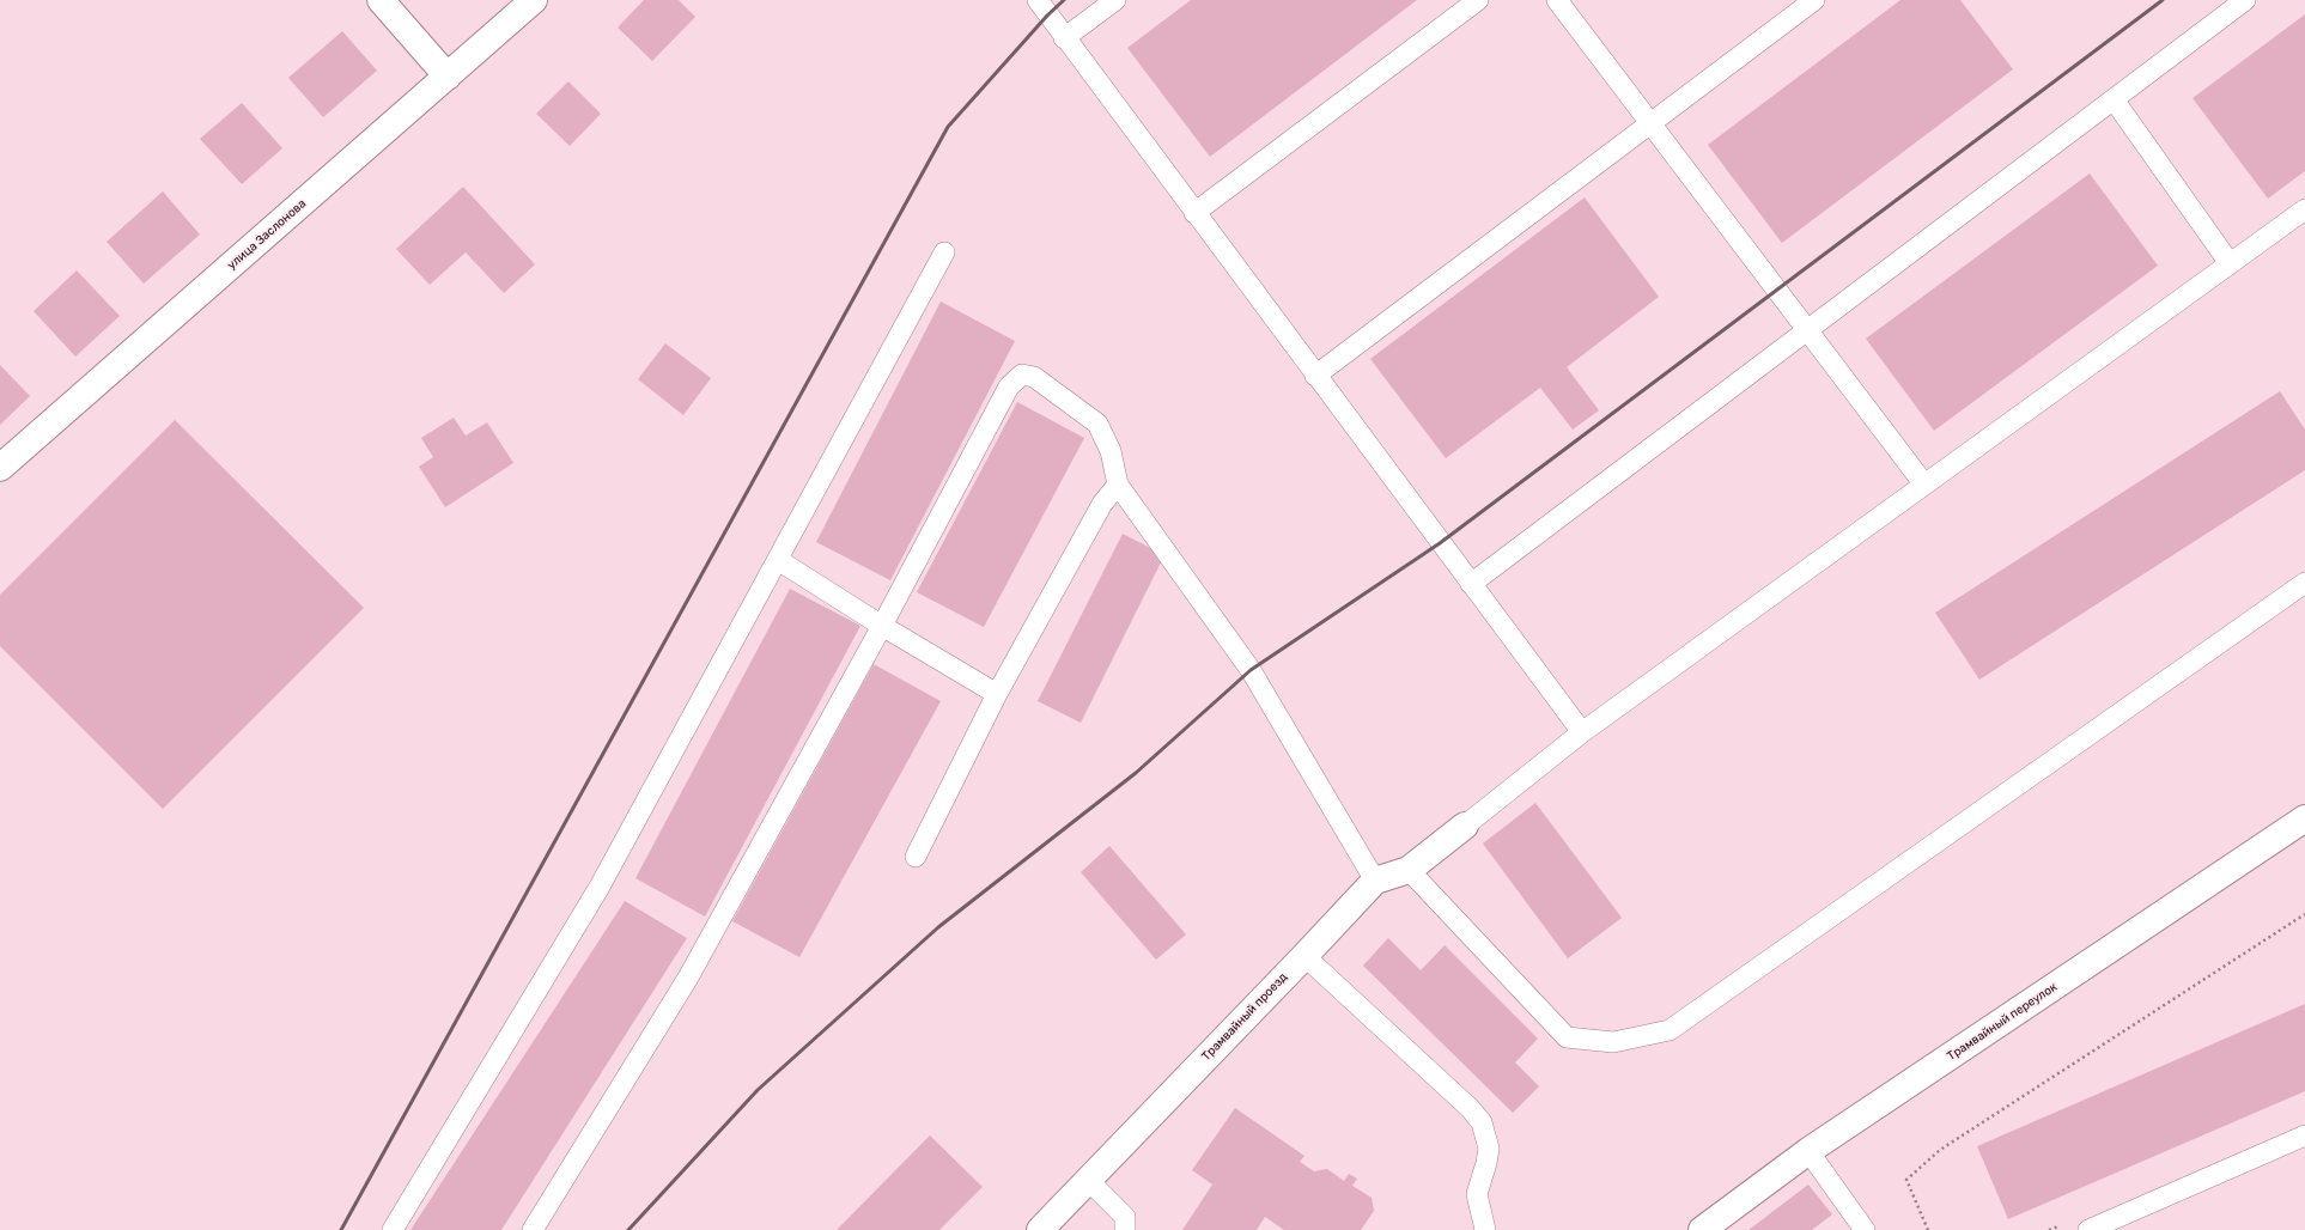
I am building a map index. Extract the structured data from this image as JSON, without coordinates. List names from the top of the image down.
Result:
{
  "streets": {
    "street": ["улица Заслонова", "Трамвайный проезд", "Трамвайный переулок"]
  }
}
